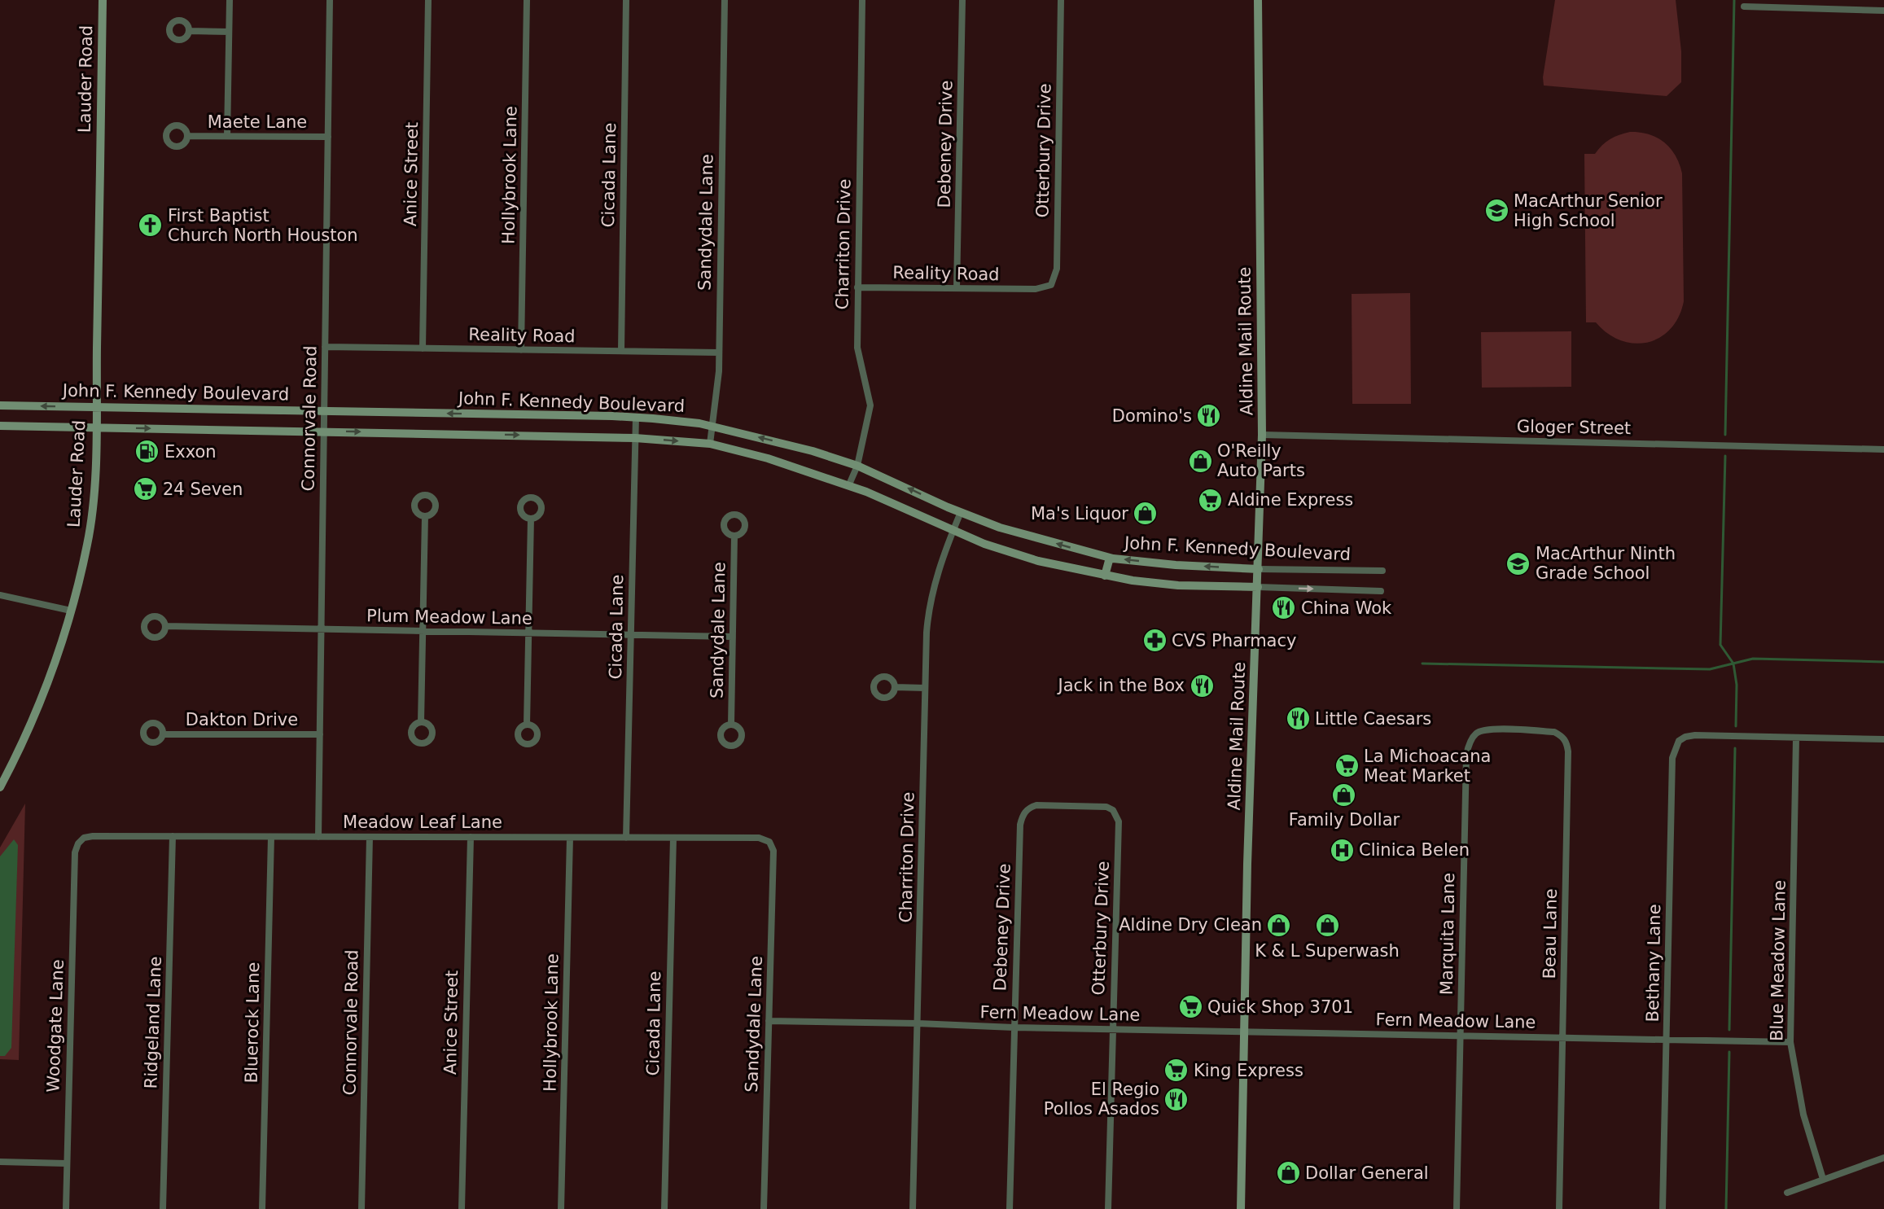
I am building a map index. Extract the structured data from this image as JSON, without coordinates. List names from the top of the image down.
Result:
{
  "streets": {
    "main road": ["Lauder Road", "Aldine Mail Route", "John F. Kennedy Boulevard"],
    "street": [
      "Maete Lane",
      "Debeney Drive",
      "Otterbury Drive",
      "Anice Street",
      "Hollybrook Lane",
      "Cicada Lane",
      "Sandydale Lane",
      "Charriton Drive",
      "Reality Road",
      "Connorvale Road",
      "Gloger Street",
      "Plum Meadow Lane",
      "Dakton Drive",
      "Meadow Leaf Lane",
      "Marquita Lane",
      "Beau Lane",
      "Blue Meadow Lane",
      "Bethany Lane",
      "Fern Meadow Lane",
      "Ridgeland Lane",
      "Bluerock Lane",
      "Woodgate Lane"
    ]
  },
  "crossings": [
    ["Lauder Road", "John F. Kennedy Boulevard"],
    ["Maete Lane", "Connorvale Road"],
    ["Debeney Drive", "Otterbury Drive"],
    ["Debeney Drive", "Reality Road"],
    ["Debeney Drive", "Fern Meadow Lane"],
    ["Otterbury Drive", "Reality Road"],
    ["Otterbury Drive", "Fern Meadow Lane"],
    ["Anice Street", "Reality Road"],
    ["Anice Street", "Meadow Leaf Lane"],
    ["Hollybrook Lane", "Reality Road"],
    ["Hollybrook Lane", "Meadow Leaf Lane"],
    ["Cicada Lane", "Reality Road"],
    ["Cicada Lane", "John F. Kennedy Boulevard"],
    ["Cicada Lane", "Plum Meadow Lane"],
    ["Cicada Lane", "Meadow Leaf Lane"],
    ["Sandydale Lane", "Reality Road"],
    ["Sandydale Lane", "John F. Kennedy Boulevard"],
    ["Sandydale Lane", "Plum Meadow Lane"],
    ["Sandydale Lane", "Meadow Leaf Lane"],
    ["Sandydale Lane", "Fern Meadow Lane"],
    ["Charriton Drive", "Reality Road"],
    ["Charriton Drive", "John F. Kennedy Boulevard"],
    ["Charriton Drive", "Fern Meadow Lane"],
    ["Reality Road", "Connorvale Road"],
    ["Aldine Mail Route", "John F. Kennedy Boulevard"],
    ["Aldine Mail Route", "Gloger Street"],
    ["Aldine Mail Route", "Fern Meadow Lane"],
    ["John F. Kennedy Boulevard", "Connorvale Road"],
    ["Connorvale Road", "Plum Meadow Lane"],
    ["Connorvale Road", "Dakton Drive"],
    ["Connorvale Road", "Meadow Leaf Lane"],
    ["Meadow Leaf Lane", "Ridgeland Lane"],
    ["Meadow Leaf Lane", "Bluerock Lane"],
    ["Meadow Leaf Lane", "Woodgate Lane"],
    ["Marquita Lane", "Beau Lane"],
    ["Marquita Lane", "Fern Meadow Lane"],
    ["Beau Lane", "Fern Meadow Lane"],
    ["Blue Meadow Lane", "Bethany Lane"],
    ["Blue Meadow Lane", "Fern Meadow Lane"],
    ["Bethany Lane", "Fern Meadow Lane"]
  ],
  "places": {
    "school or university": ["MacArthur Senior High School", "MacArthur Ninth Grade School"],
    "church": ["First Baptist Church North Houston"],
    "restaurant": [
      "Domino's",
      "China Wok",
      "Jack in the Box",
      "Little Caesars",
      "El Regio Pollos Asados"
    ],
    "fuel station": ["Exxon"],
    "shop": [
      "O'Reilly Auto Parts",
      "Ma's Liquor",
      "Family Dollar",
      "Aldine Dry Clean",
      "K & L Superwash",
      "Dollar General"
    ],
    "supermarket": [
      "24 Seven",
      "Aldine Express",
      "La Michoacana Meat Market",
      "Quick Shop 3701",
      "King Express"
    ],
    "pharmacy": ["CVS Pharmacy"],
    "hospital": ["Clinica Belen"]
  }
}
